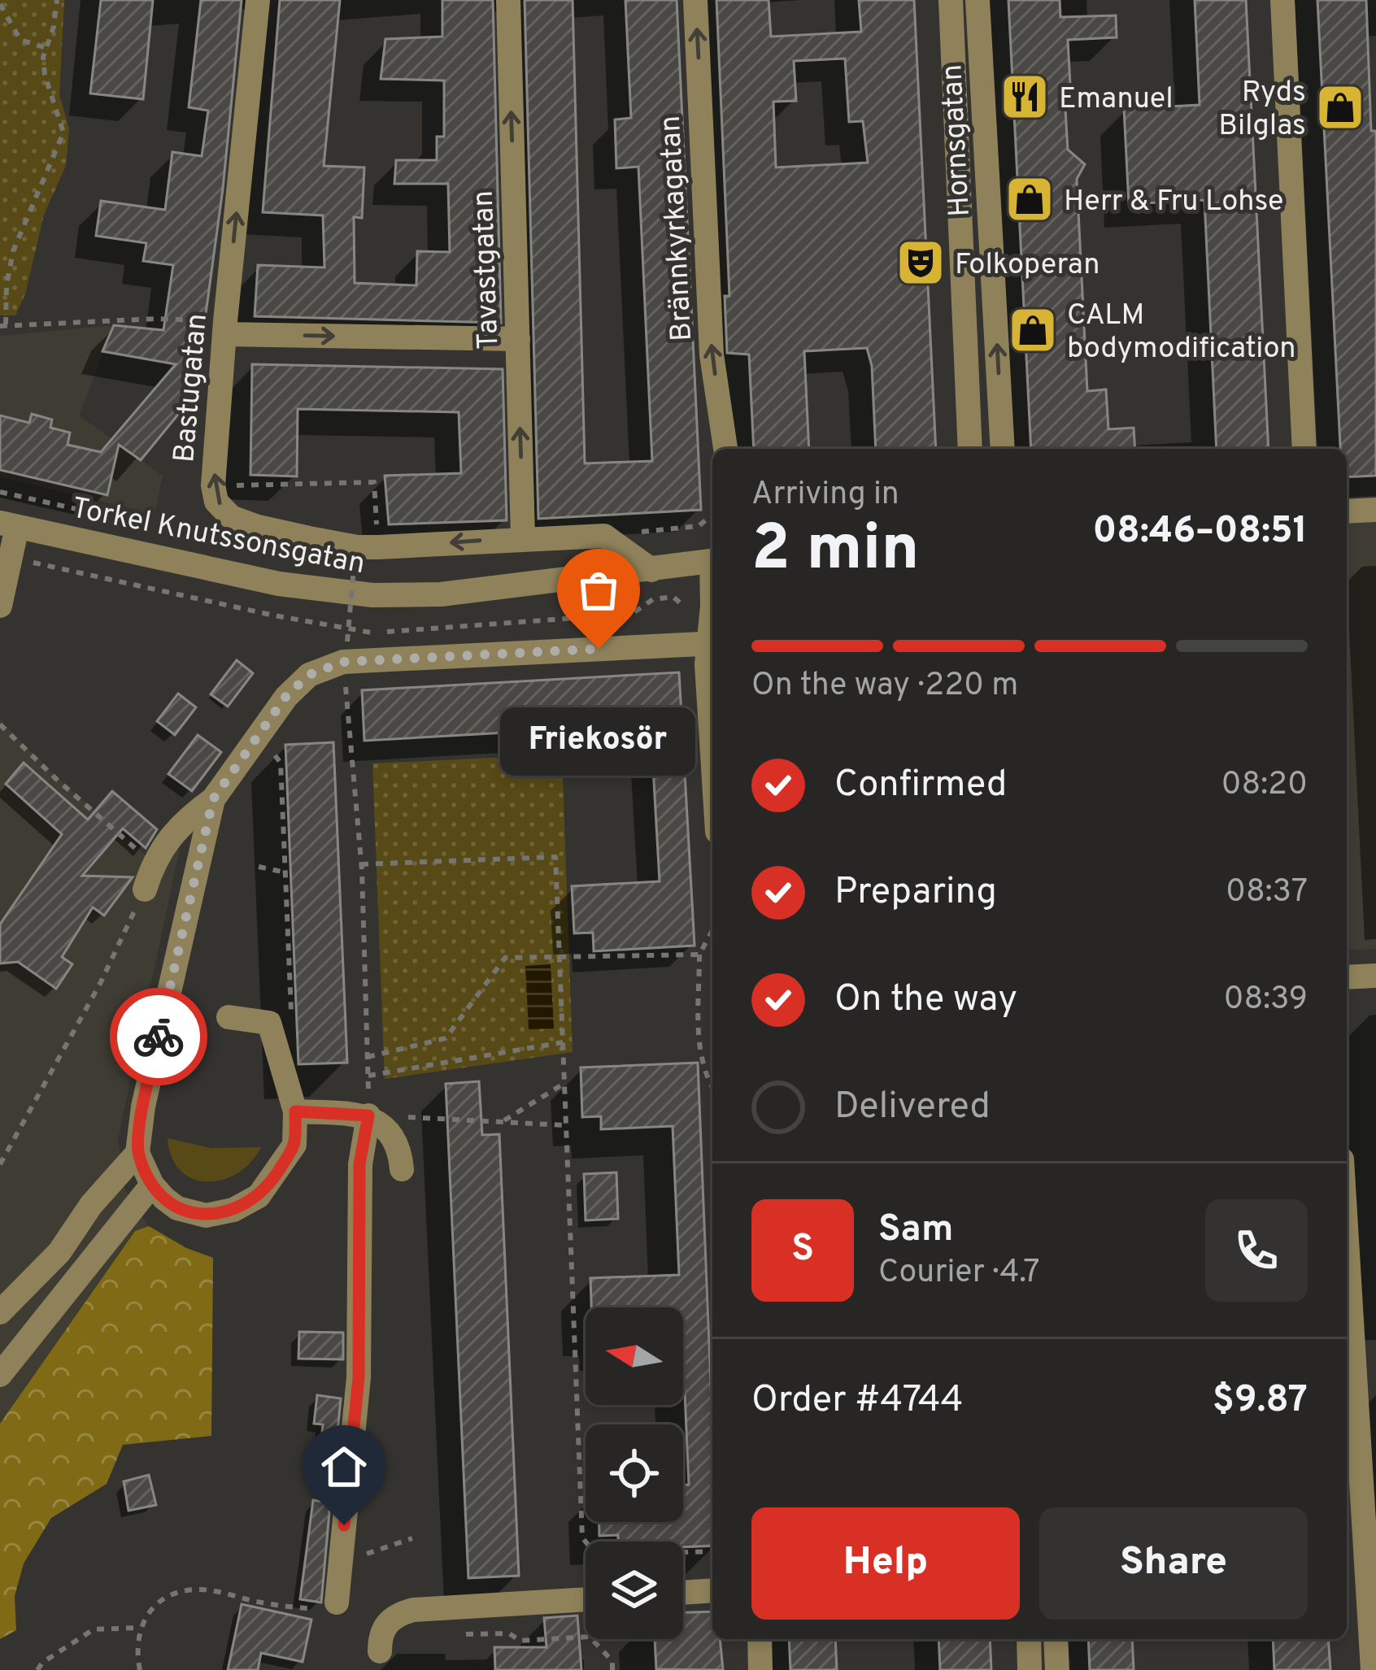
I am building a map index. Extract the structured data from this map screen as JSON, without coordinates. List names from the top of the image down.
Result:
{
  "streets": {
    "street": [
      "Hornsgatan",
      "Brännkyrkagatan",
      "Tavastgatan",
      "Bastugatan",
      "Torkel Knutssonsgatan"
    ]
  },
  "crossings": [
    ["Tavastgatan", "Bastugatan"],
    ["Bastugatan", "Torkel Knutssonsgatan"]
  ],
  "one_way": ["Brännkyrkagatan", "Tavastgatan"],
  "places": {
    "restaurant": ["Emanuel"],
    "shop": ["Ryds Bilglas", "Herr & Fru Lohse", "CALM bodymodification"],
    "theatre": ["Folkoperan"],
    "other": ["Friekosör"]
  },
  "north": "left",
  "page": {
    "heading": ["2 min", "Arriving in", "08:46–08:51"],
    "panel": [
      "Sam",
      "Courier · 4.7",
      "Order #4744",
      "$9.87"
    ],
    "bar": "On the way · 220 m",
    "bubble": "Friekosör",
    "list": [
      ["Confirmed", "08:20"],
      ["Preparing", "08:37"],
      ["On the way", "08:39"],
      "Delivered"
    ],
    "round": "S",
    "buttons": ["Help", "Share"]
  }
}
